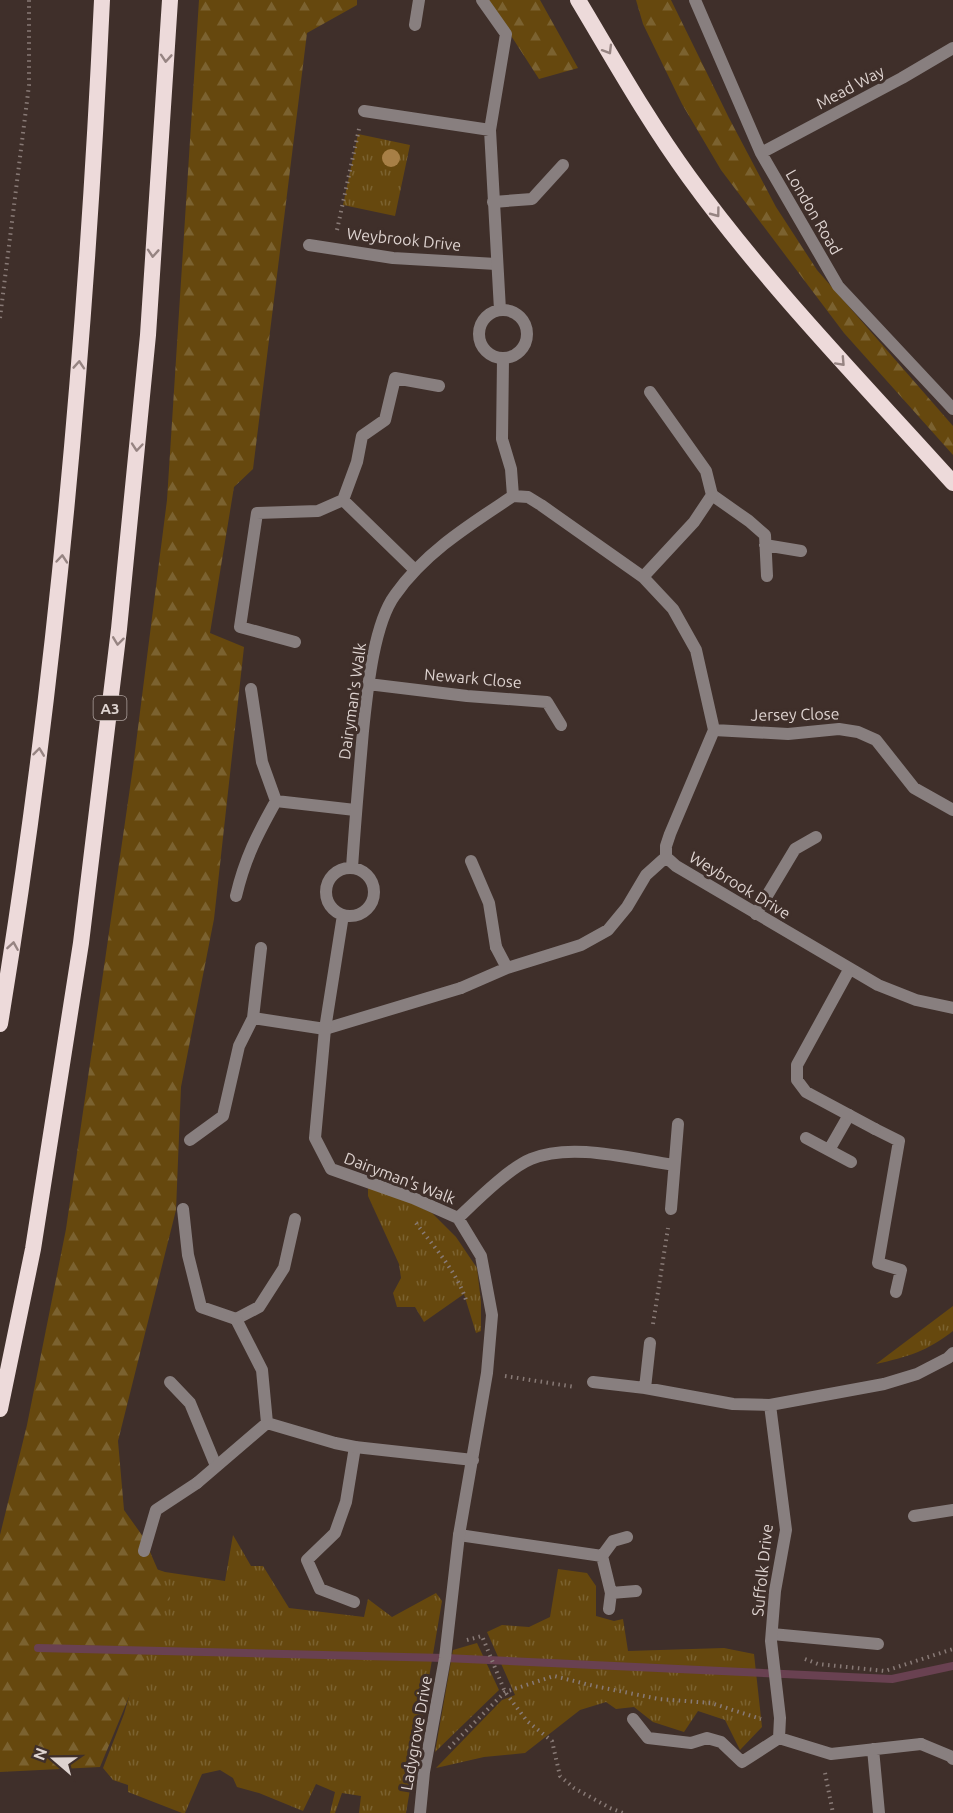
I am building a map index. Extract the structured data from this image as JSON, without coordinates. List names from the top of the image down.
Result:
{
  "streets": {
    "highway": ["A3"],
    "street": [
      "Mead Way",
      "London Road",
      "Weybrook Drive",
      "Newark Close",
      "Dairyman's Walk",
      "Jersey Close",
      "Suffolk Drive",
      "Ladygrove Drive"
    ]
  },
  "crossings": [
    ["Mead Way", "London Road"],
    ["Weybrook Drive", "Jersey Close"],
    ["Newark Close", "Dairyman's Walk"],
    ["Dairyman's Walk", "Ladygrove Drive"]
  ],
  "north": "left"
}
